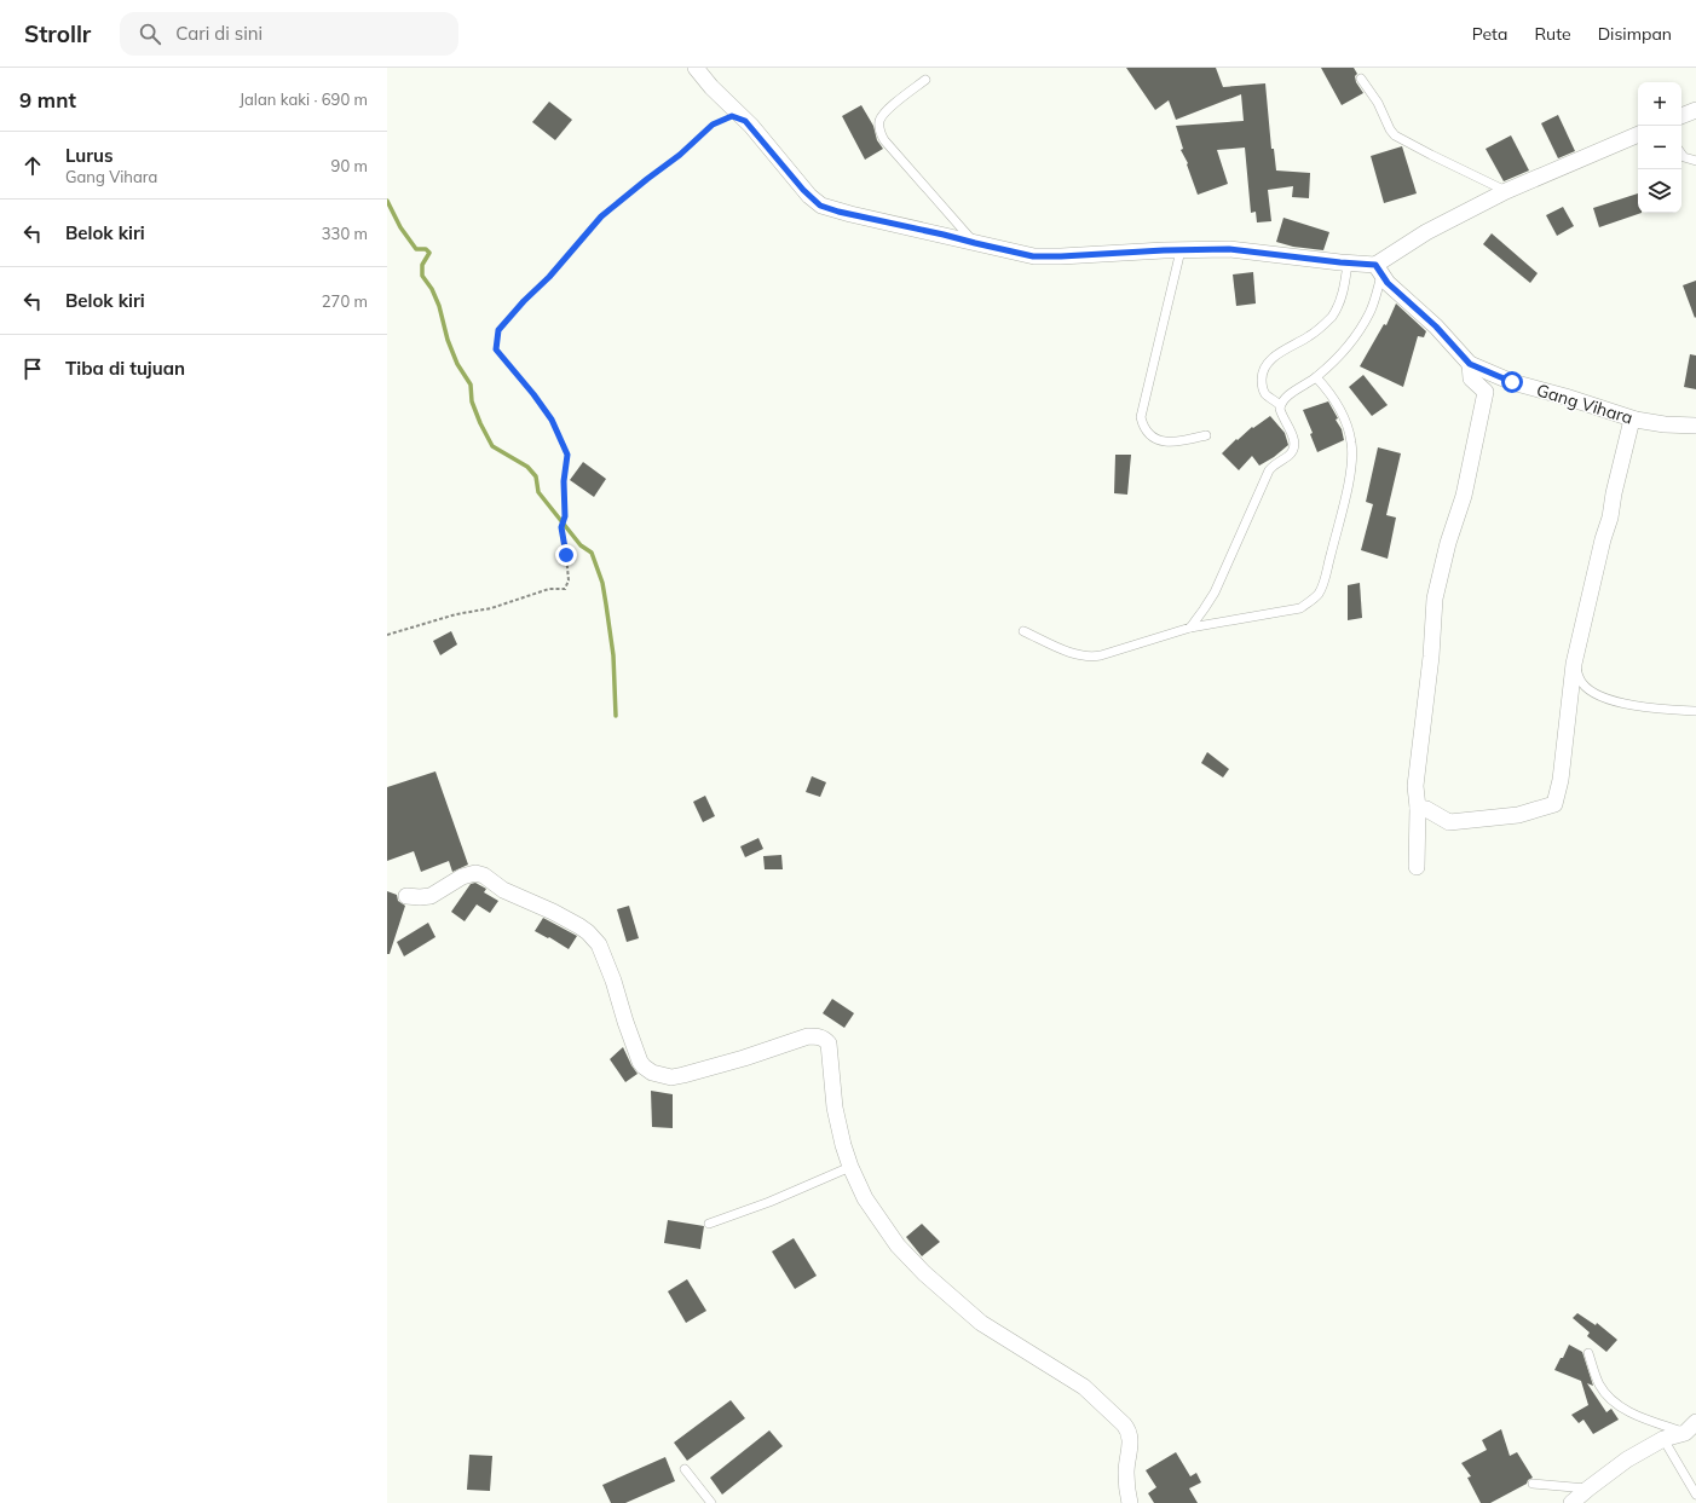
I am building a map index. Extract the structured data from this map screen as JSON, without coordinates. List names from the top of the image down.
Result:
{
  "streets": {
    "street": ["Gang Vihara"]
  },
  "page": {
    "header": "Strollr",
    "search": "Cari di sini",
    "nav": ["Peta", "Rute", "Disimpan"],
    "heading": ["9 mnt", "Jalan kaki · 690 m"],
    "map_buttons": ["+", "−"],
    "list": [
      ["Lurus", "Gang Vihara", "90 m"],
      ["Belok kiri", "330 m"],
      ["Belok kiri", "270 m"],
      "Tiba di tujuan"
    ]
  }
}
